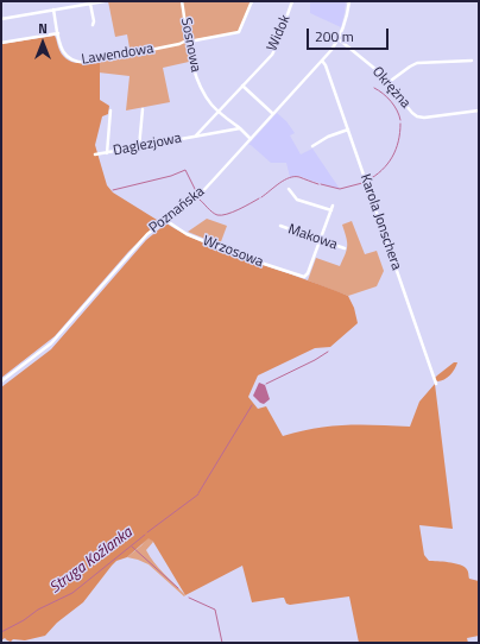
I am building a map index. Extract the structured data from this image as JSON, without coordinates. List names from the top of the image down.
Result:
{
  "streets": {
    "street": [
      "Widok",
      "Sosnowa",
      "Lawendowa",
      "Okrężna",
      "Daglezjowa",
      "Poznańska",
      "Karola Jonschera",
      "Makowa",
      "Wrzosowa"
    ]
  },
  "crossings": [
    ["Widok", "Sosnowa"],
    ["Widok", "Daglezjowa"],
    ["Sosnowa", "Lawendowa"],
    ["Sosnowa", "Daglezjowa"],
    ["Sosnowa", "Poznańska"],
    ["Okrężna", "Poznańska"],
    ["Poznańska", "Karola Jonschera"],
    ["Poznańska", "Wrzosowa"],
    ["Makowa", "Wrzosowa"]
  ],
  "water": ["Struga Koźlanka"],
  "scale_bar": "200 m",
  "north": "top"
}
